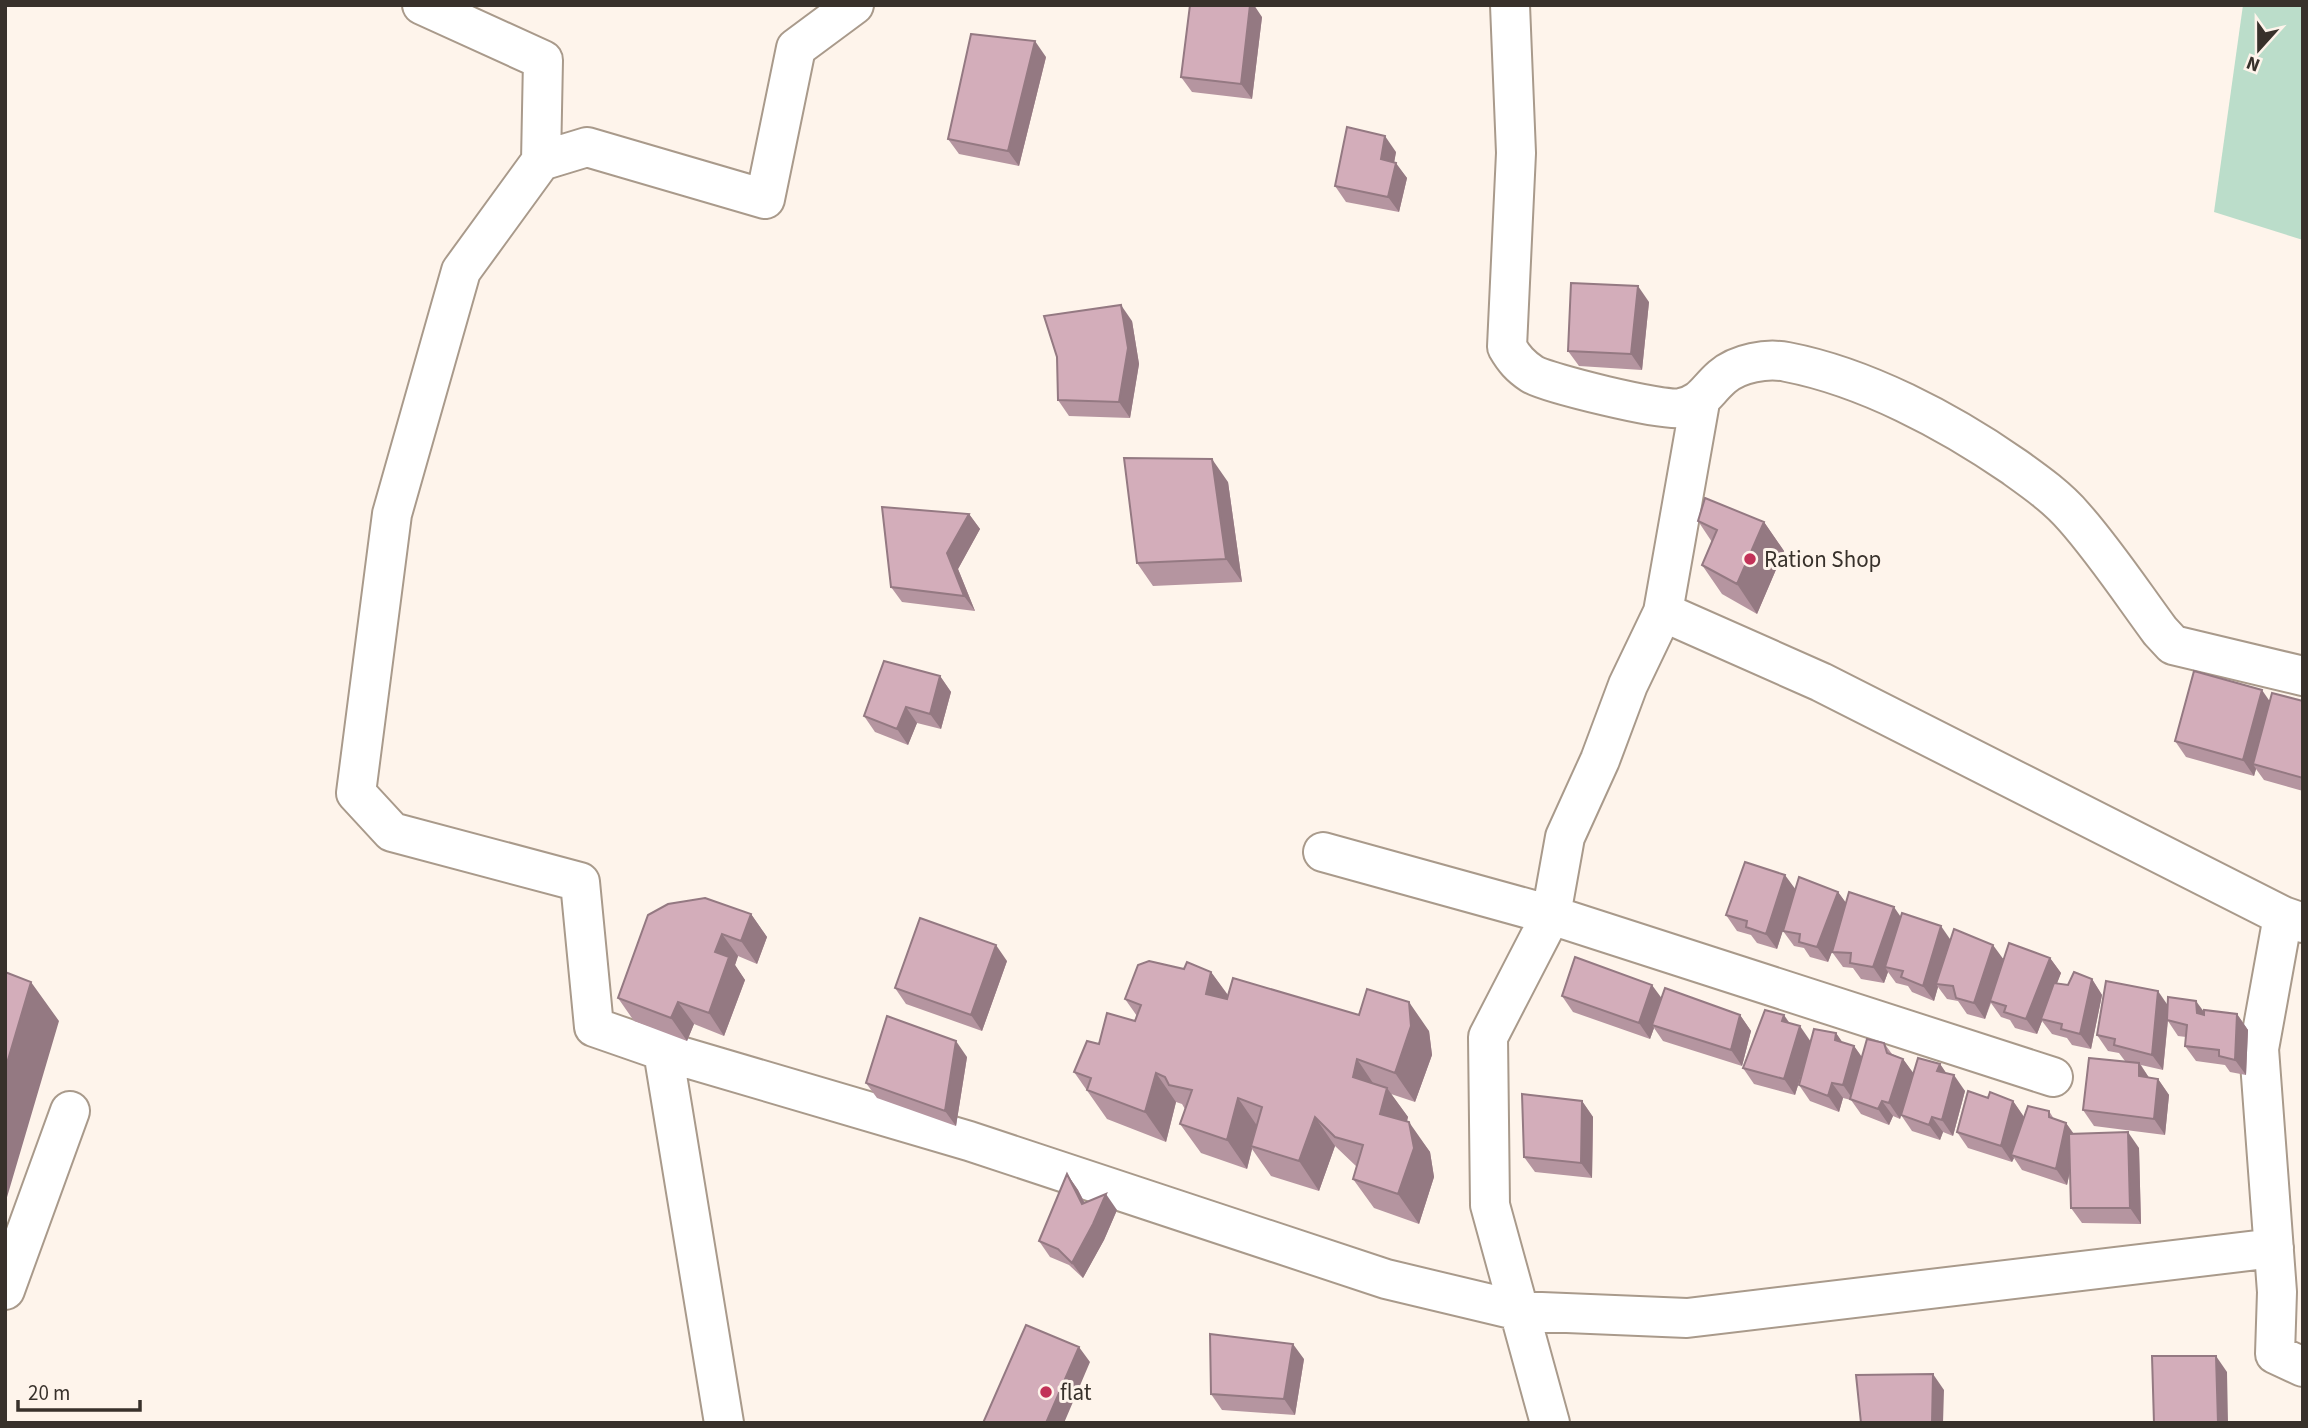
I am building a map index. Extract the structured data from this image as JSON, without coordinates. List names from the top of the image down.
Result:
{
  "places": ["Ration Shop", "flat"],
  "scale_bar": "20 m",
  "north": "bottom"
}
